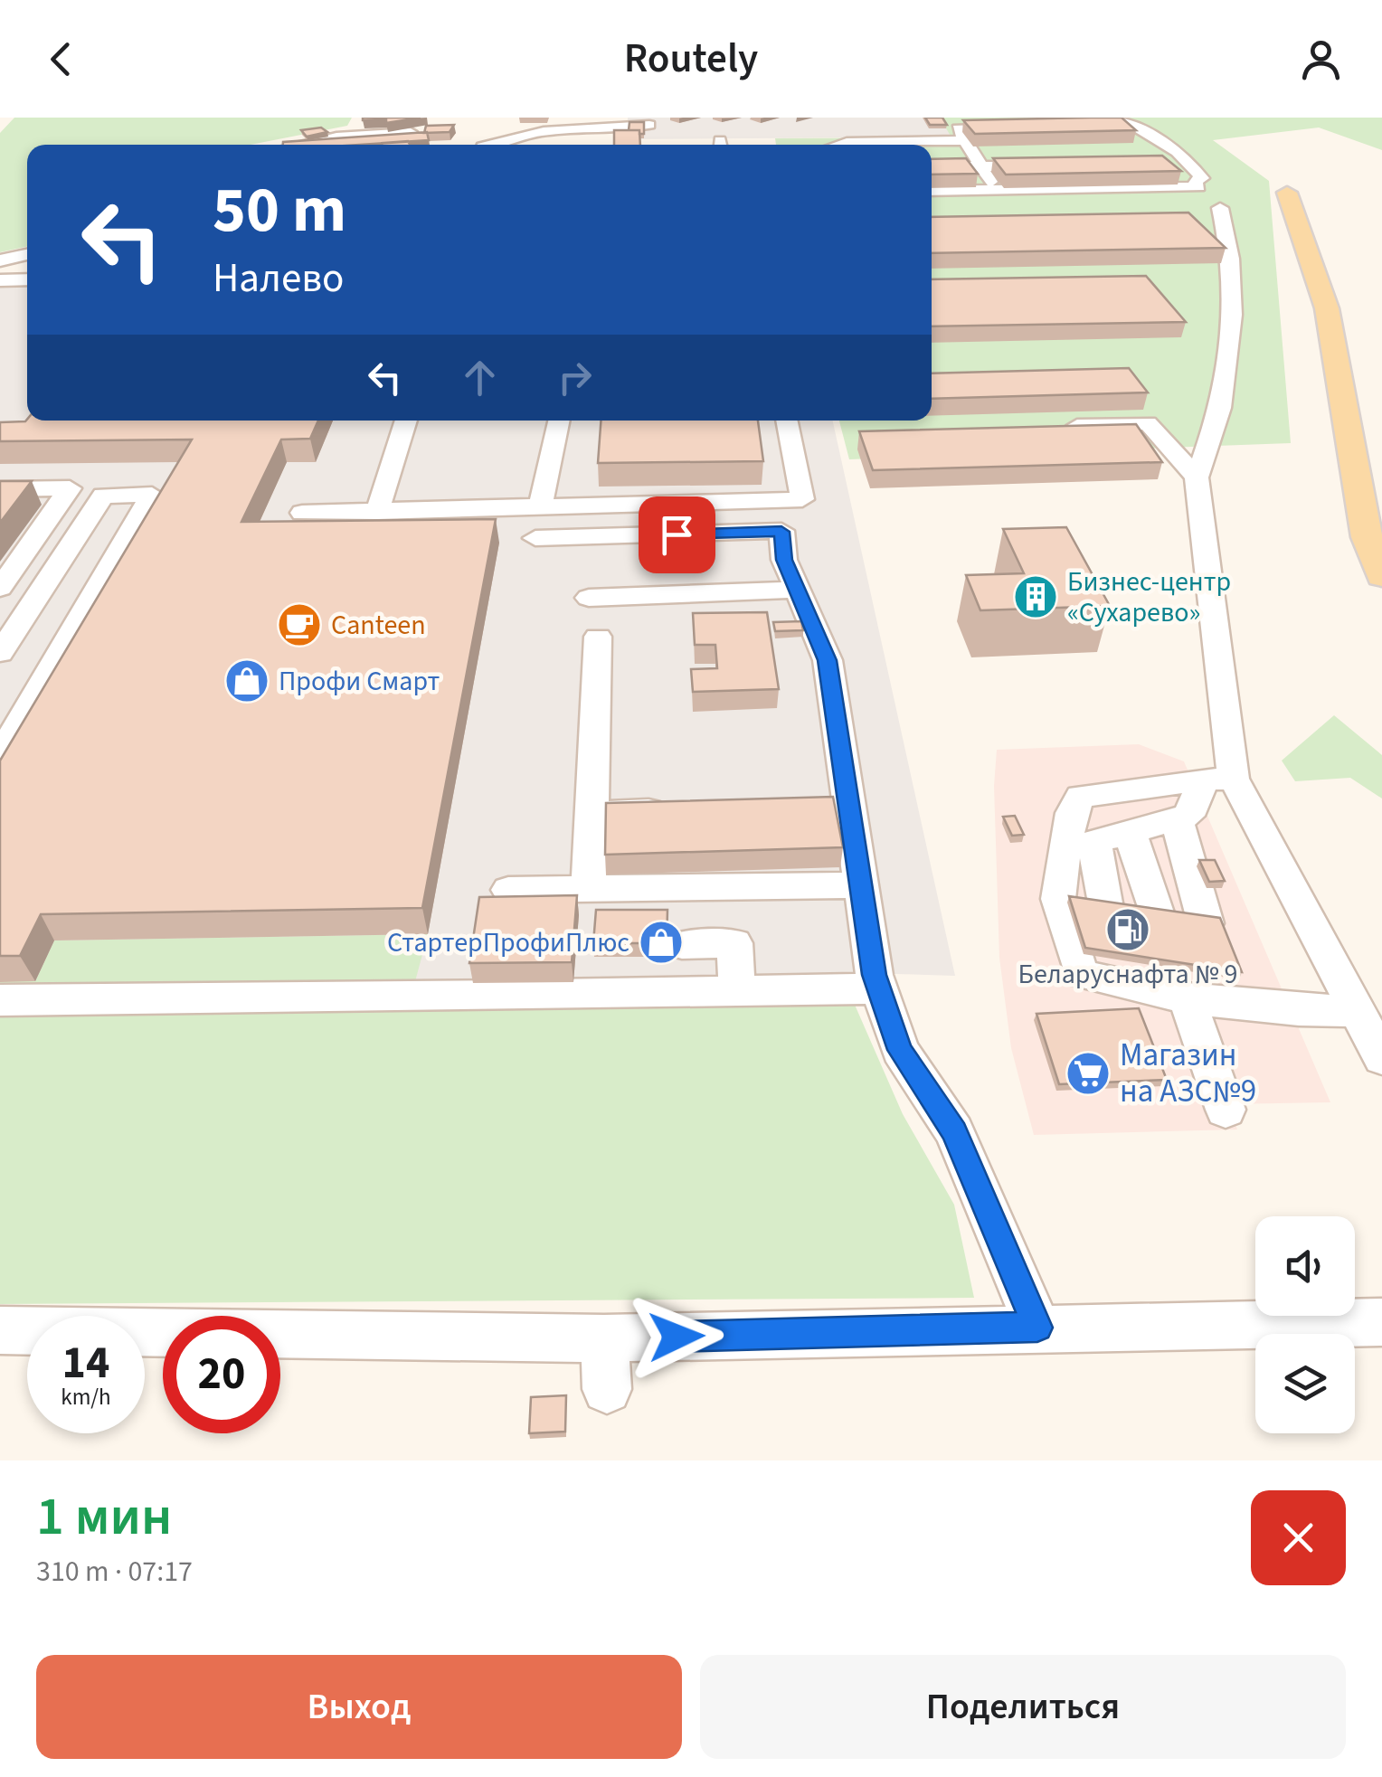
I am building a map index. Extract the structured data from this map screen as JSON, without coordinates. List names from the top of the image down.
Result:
{
  "places": {
    "building": ["Бизнес-центр «Сухарево»"],
    "cafe": ["Canteen"],
    "shop": ["Профи Смарт", "СтартерПрофиПлюс"],
    "fuel station": ["Беларуснафта № 9"],
    "supermarket": ["Магазин на АЗС№9"]
  },
  "page": {
    "header": "Routely",
    "turn": ["50 m", "Налево"],
    "speed": "14 km/h",
    "limit": "20",
    "heading": ["1 мин", "310 m · 07:17"],
    "buttons": ["Выход", "Поделиться"]
  }
}
